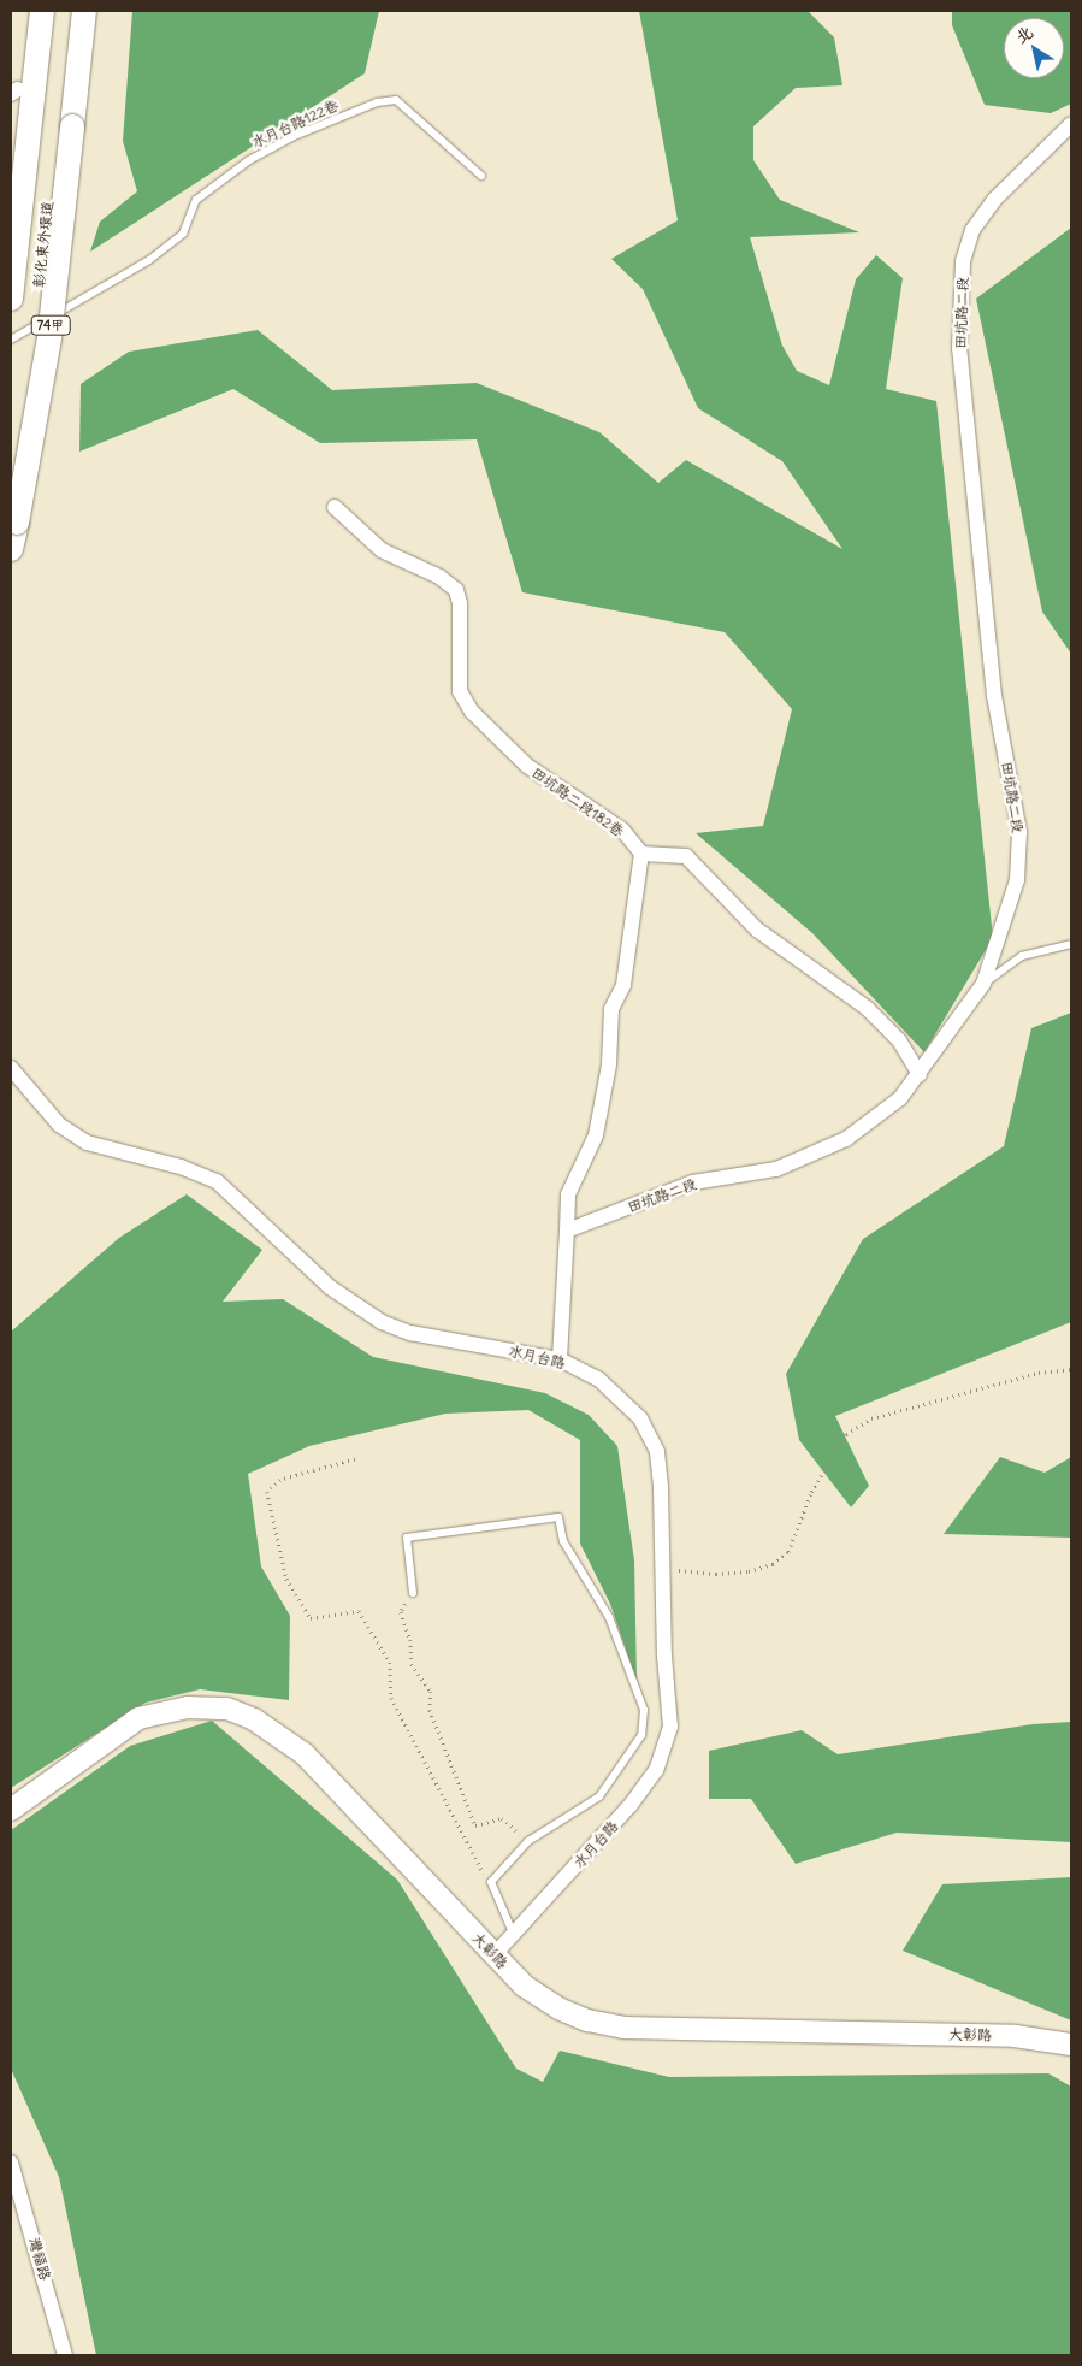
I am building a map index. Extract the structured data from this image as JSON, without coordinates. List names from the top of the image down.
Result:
{
  "streets": {
    "main road": ["彰化東外環道", "74甲", "大彰路"],
    "street": [
      "田坑路二段",
      "田坑路二段182巷",
      "水月台路",
      "灣福路"
    ],
    "lane": ["水月台路122巷"]
  },
  "crossings": [
    ["彰化東外環道", "74甲"],
    ["水月台路", "大彰路"]
  ],
  "north": "top left"
}
